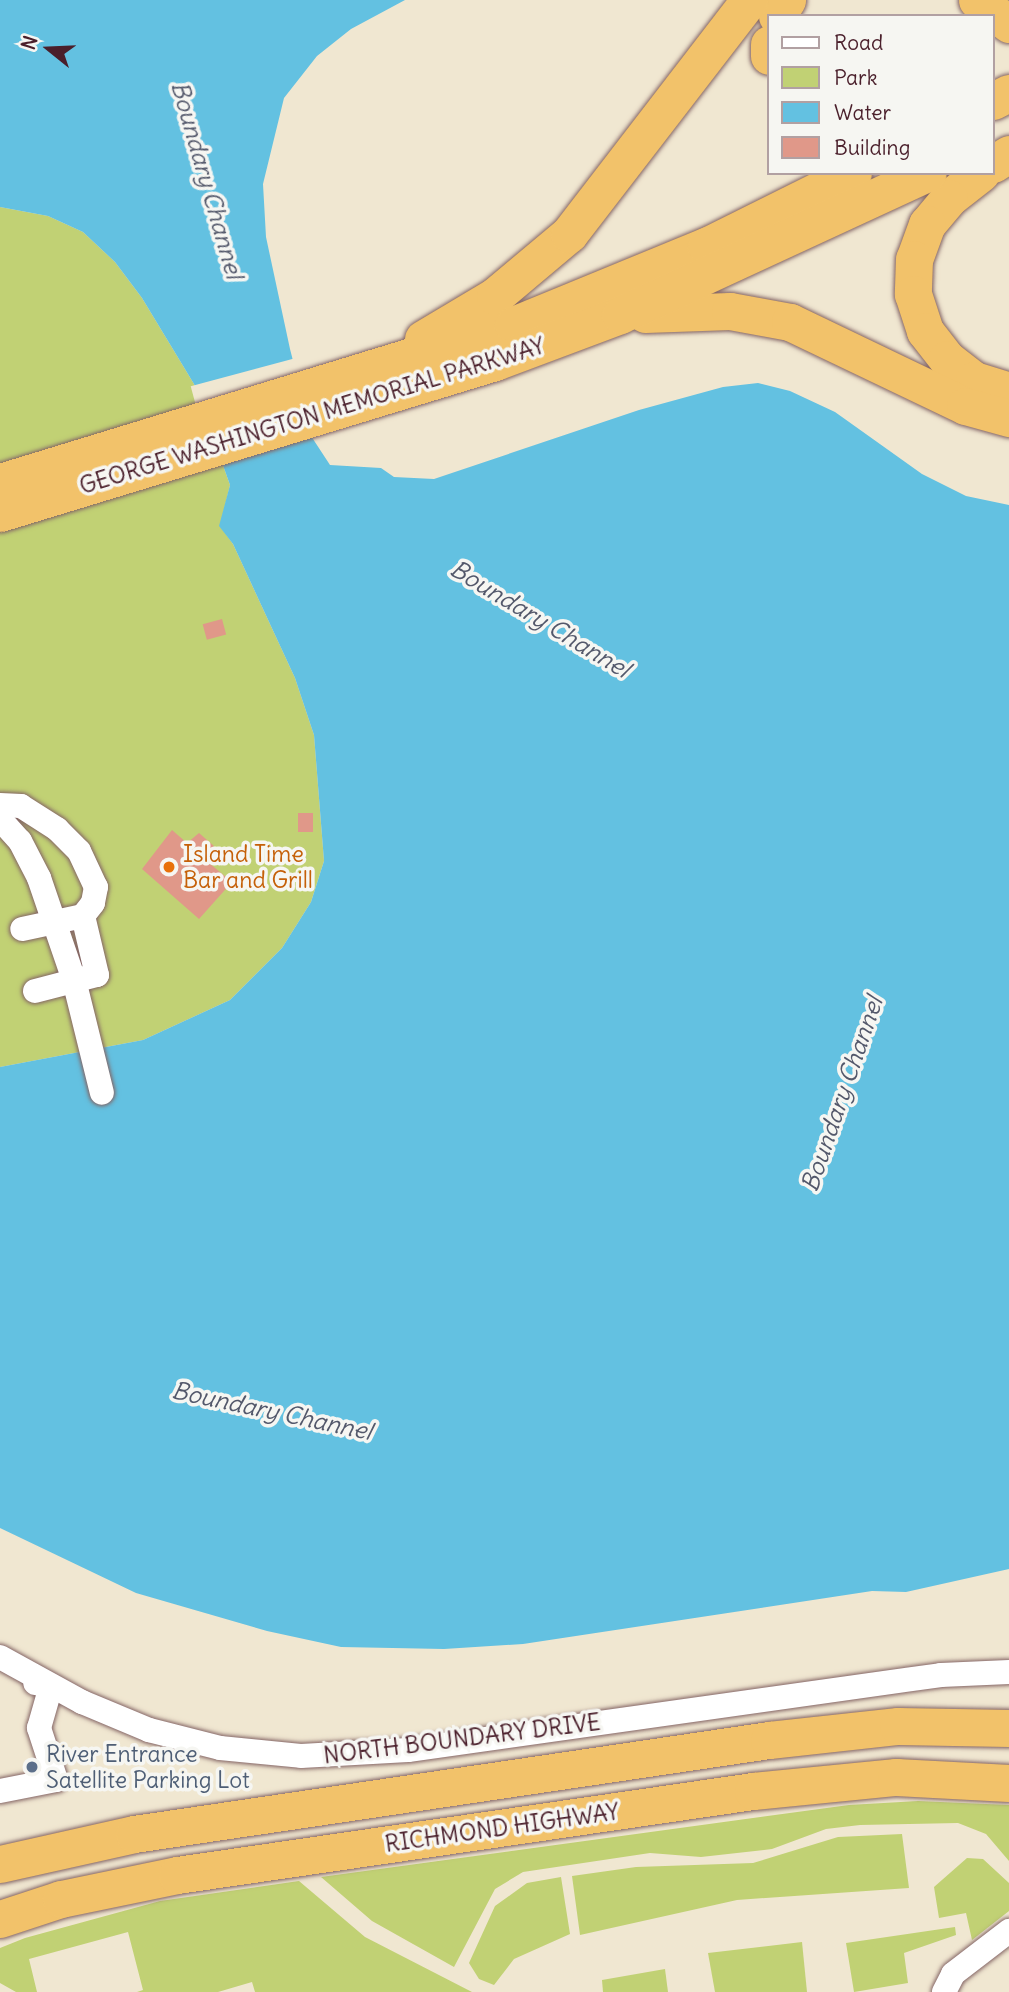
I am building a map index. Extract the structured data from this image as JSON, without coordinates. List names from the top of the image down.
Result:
{
  "streets": {
    "highway": ["GEORGE WASHINGTON MEMORIAL PARKWAY", "RICHMOND HIGHWAY"],
    "street": ["NORTH BOUNDARY DRIVE"]
  },
  "water": ["Boundary Channel"],
  "places": ["Island Time Bar and Grill", "River Entrance Satellite Parking Lot"],
  "legend": [
    "Road",
    "Park",
    "Water",
    "Building"
  ],
  "north": "left"
}
